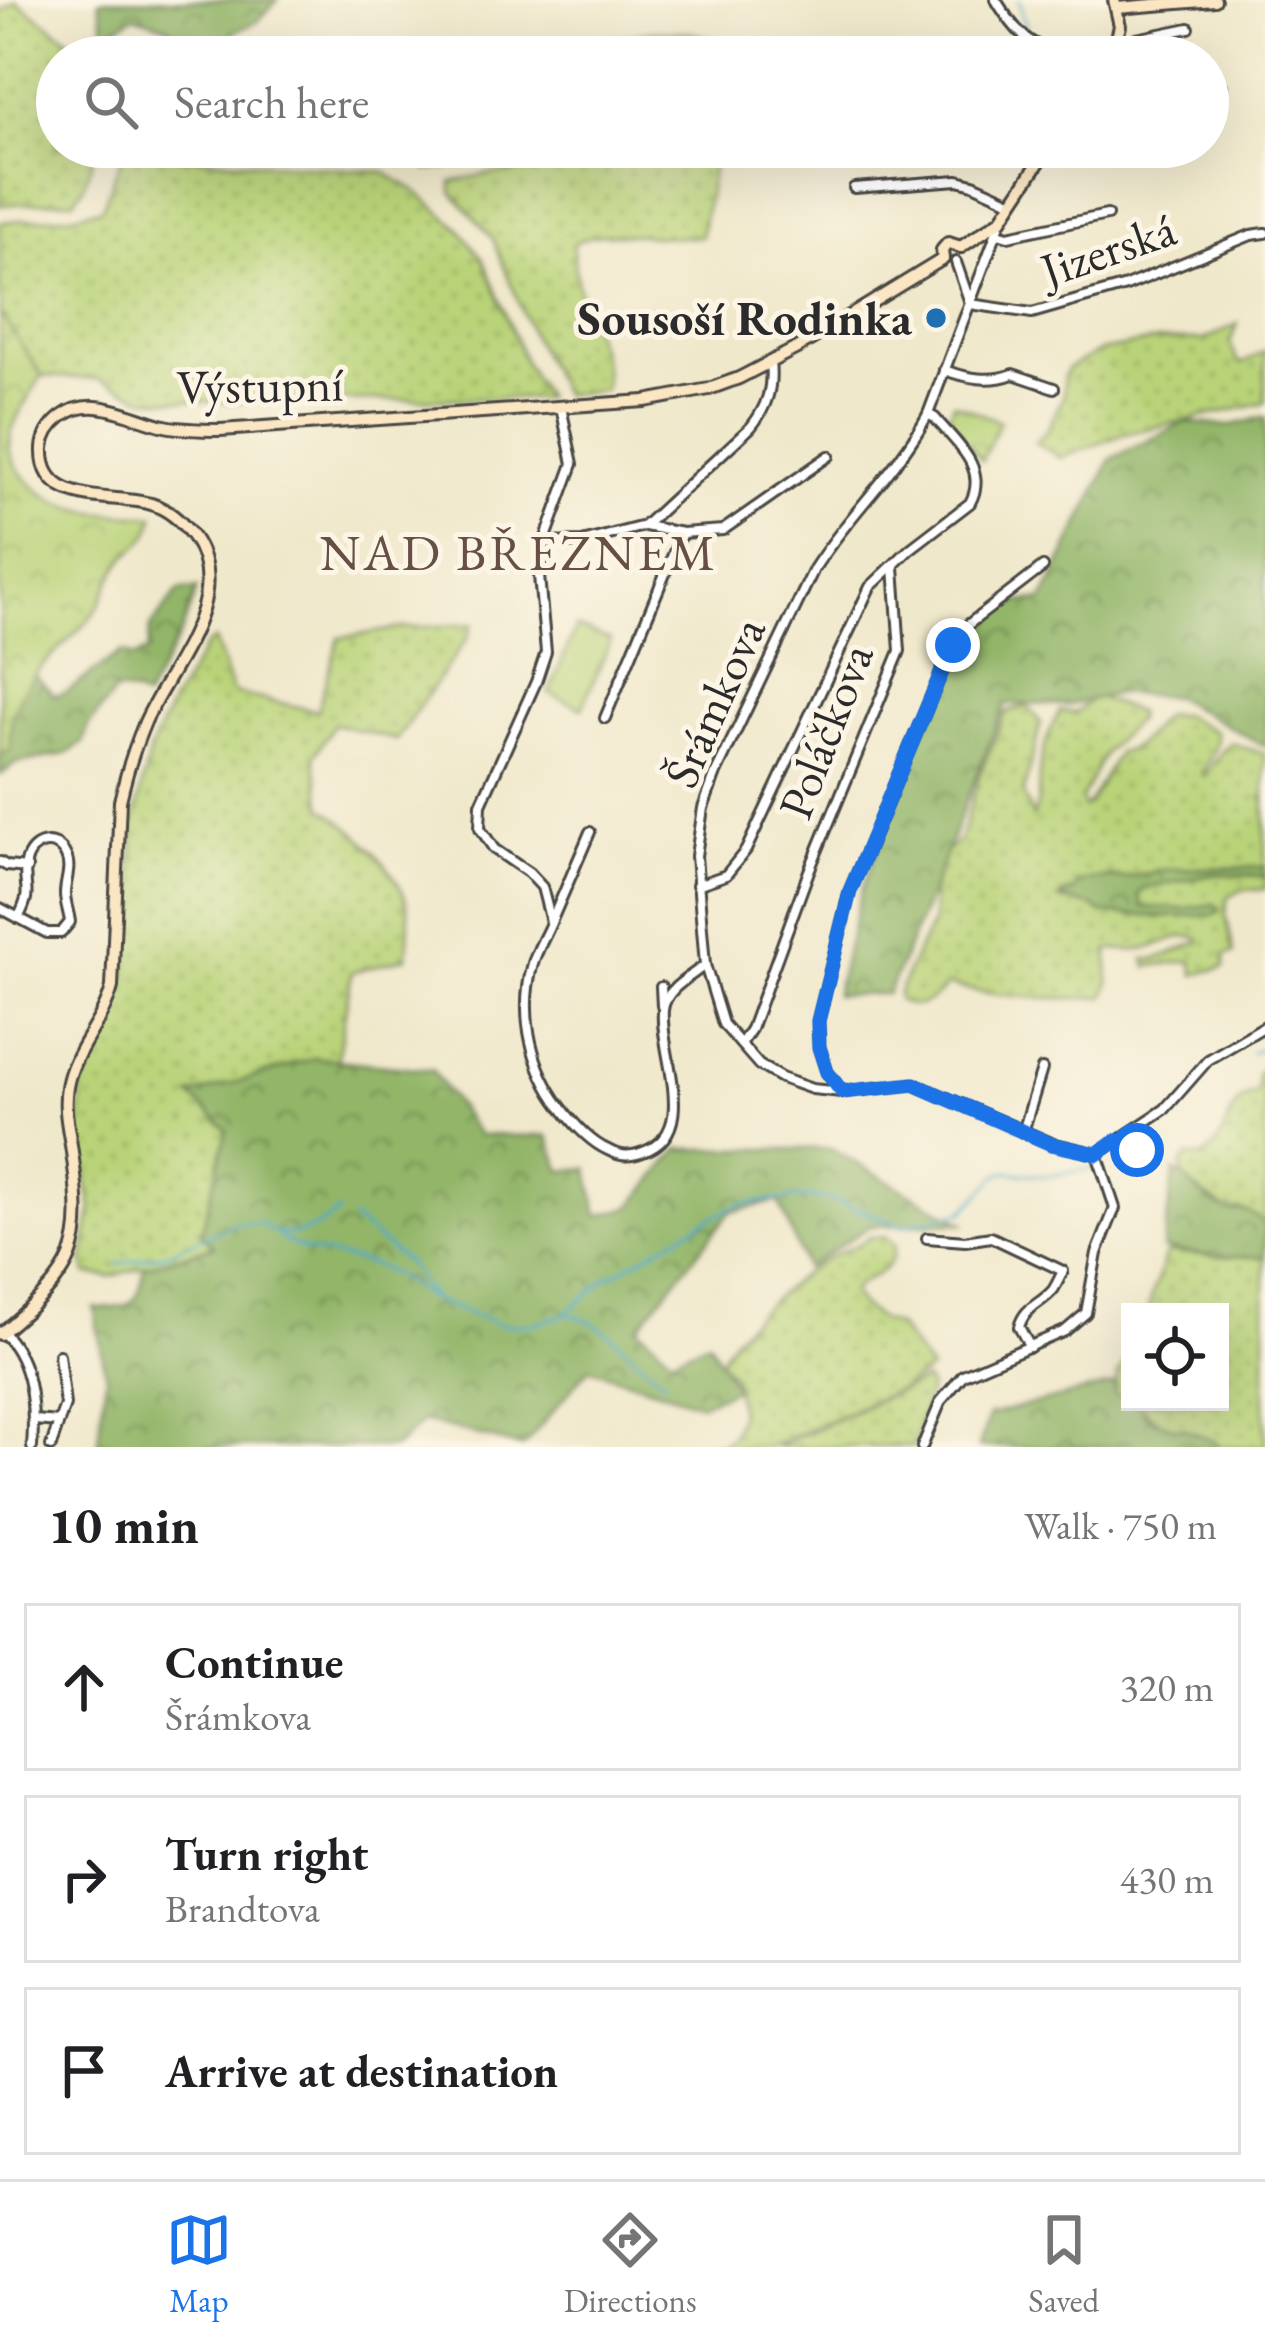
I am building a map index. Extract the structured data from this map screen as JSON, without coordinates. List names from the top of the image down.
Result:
{
  "streets": {
    "street": [
      "Jizerská",
      "Výstupní",
      "Šrámkova",
      "Poláčkova"
    ]
  },
  "crossings": [
    ["Jizerská", "Šrámkova"],
    ["Výstupní", "Šrámkova"],
    ["Šrámkova", "Poláčkova"]
  ],
  "districts": ["NAD BŘEZNEM"],
  "places": ["Sousoší Rodinka"],
  "page": {
    "search": "Search here",
    "heading": ["10 min", "Walk · 750 m"],
    "list": [
      ["Continue", "Šrámkova", "320 m"],
      ["Turn right", "Brandtova", "430 m"],
      "Arrive at destination"
    ],
    "nav": ["Map", "Directions", "Saved"]
  }
}
